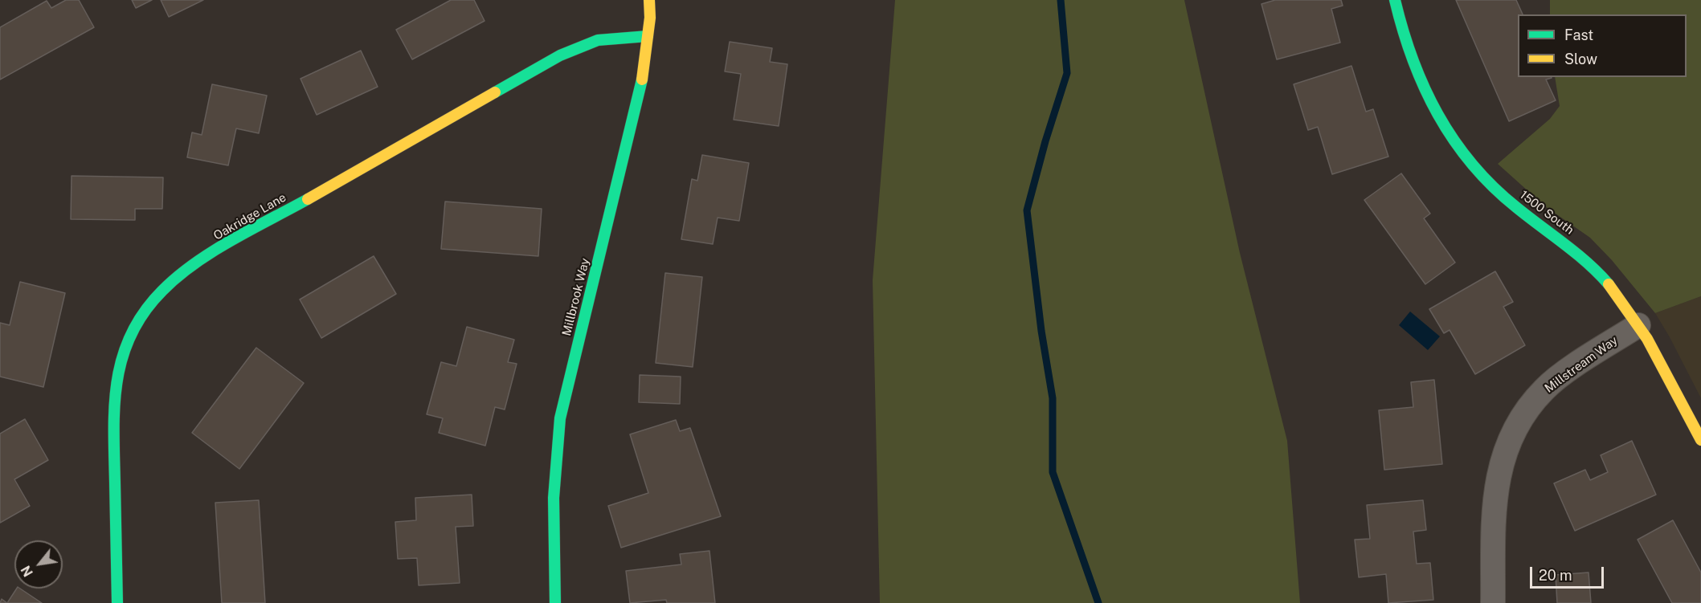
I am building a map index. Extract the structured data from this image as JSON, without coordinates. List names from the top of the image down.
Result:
{
  "streets": {
    "street": [
      "1500 South",
      "Oakridge Lane",
      "Millbrook Way",
      "Millstream Way"
    ]
  },
  "crossings": [
    ["1500 South", "Millstream Way"],
    ["Oakridge Lane", "Millbrook Way"]
  ],
  "legend": ["Fast", "Slow"],
  "scale_bar": "20 m",
  "north": "bottom left"
}
